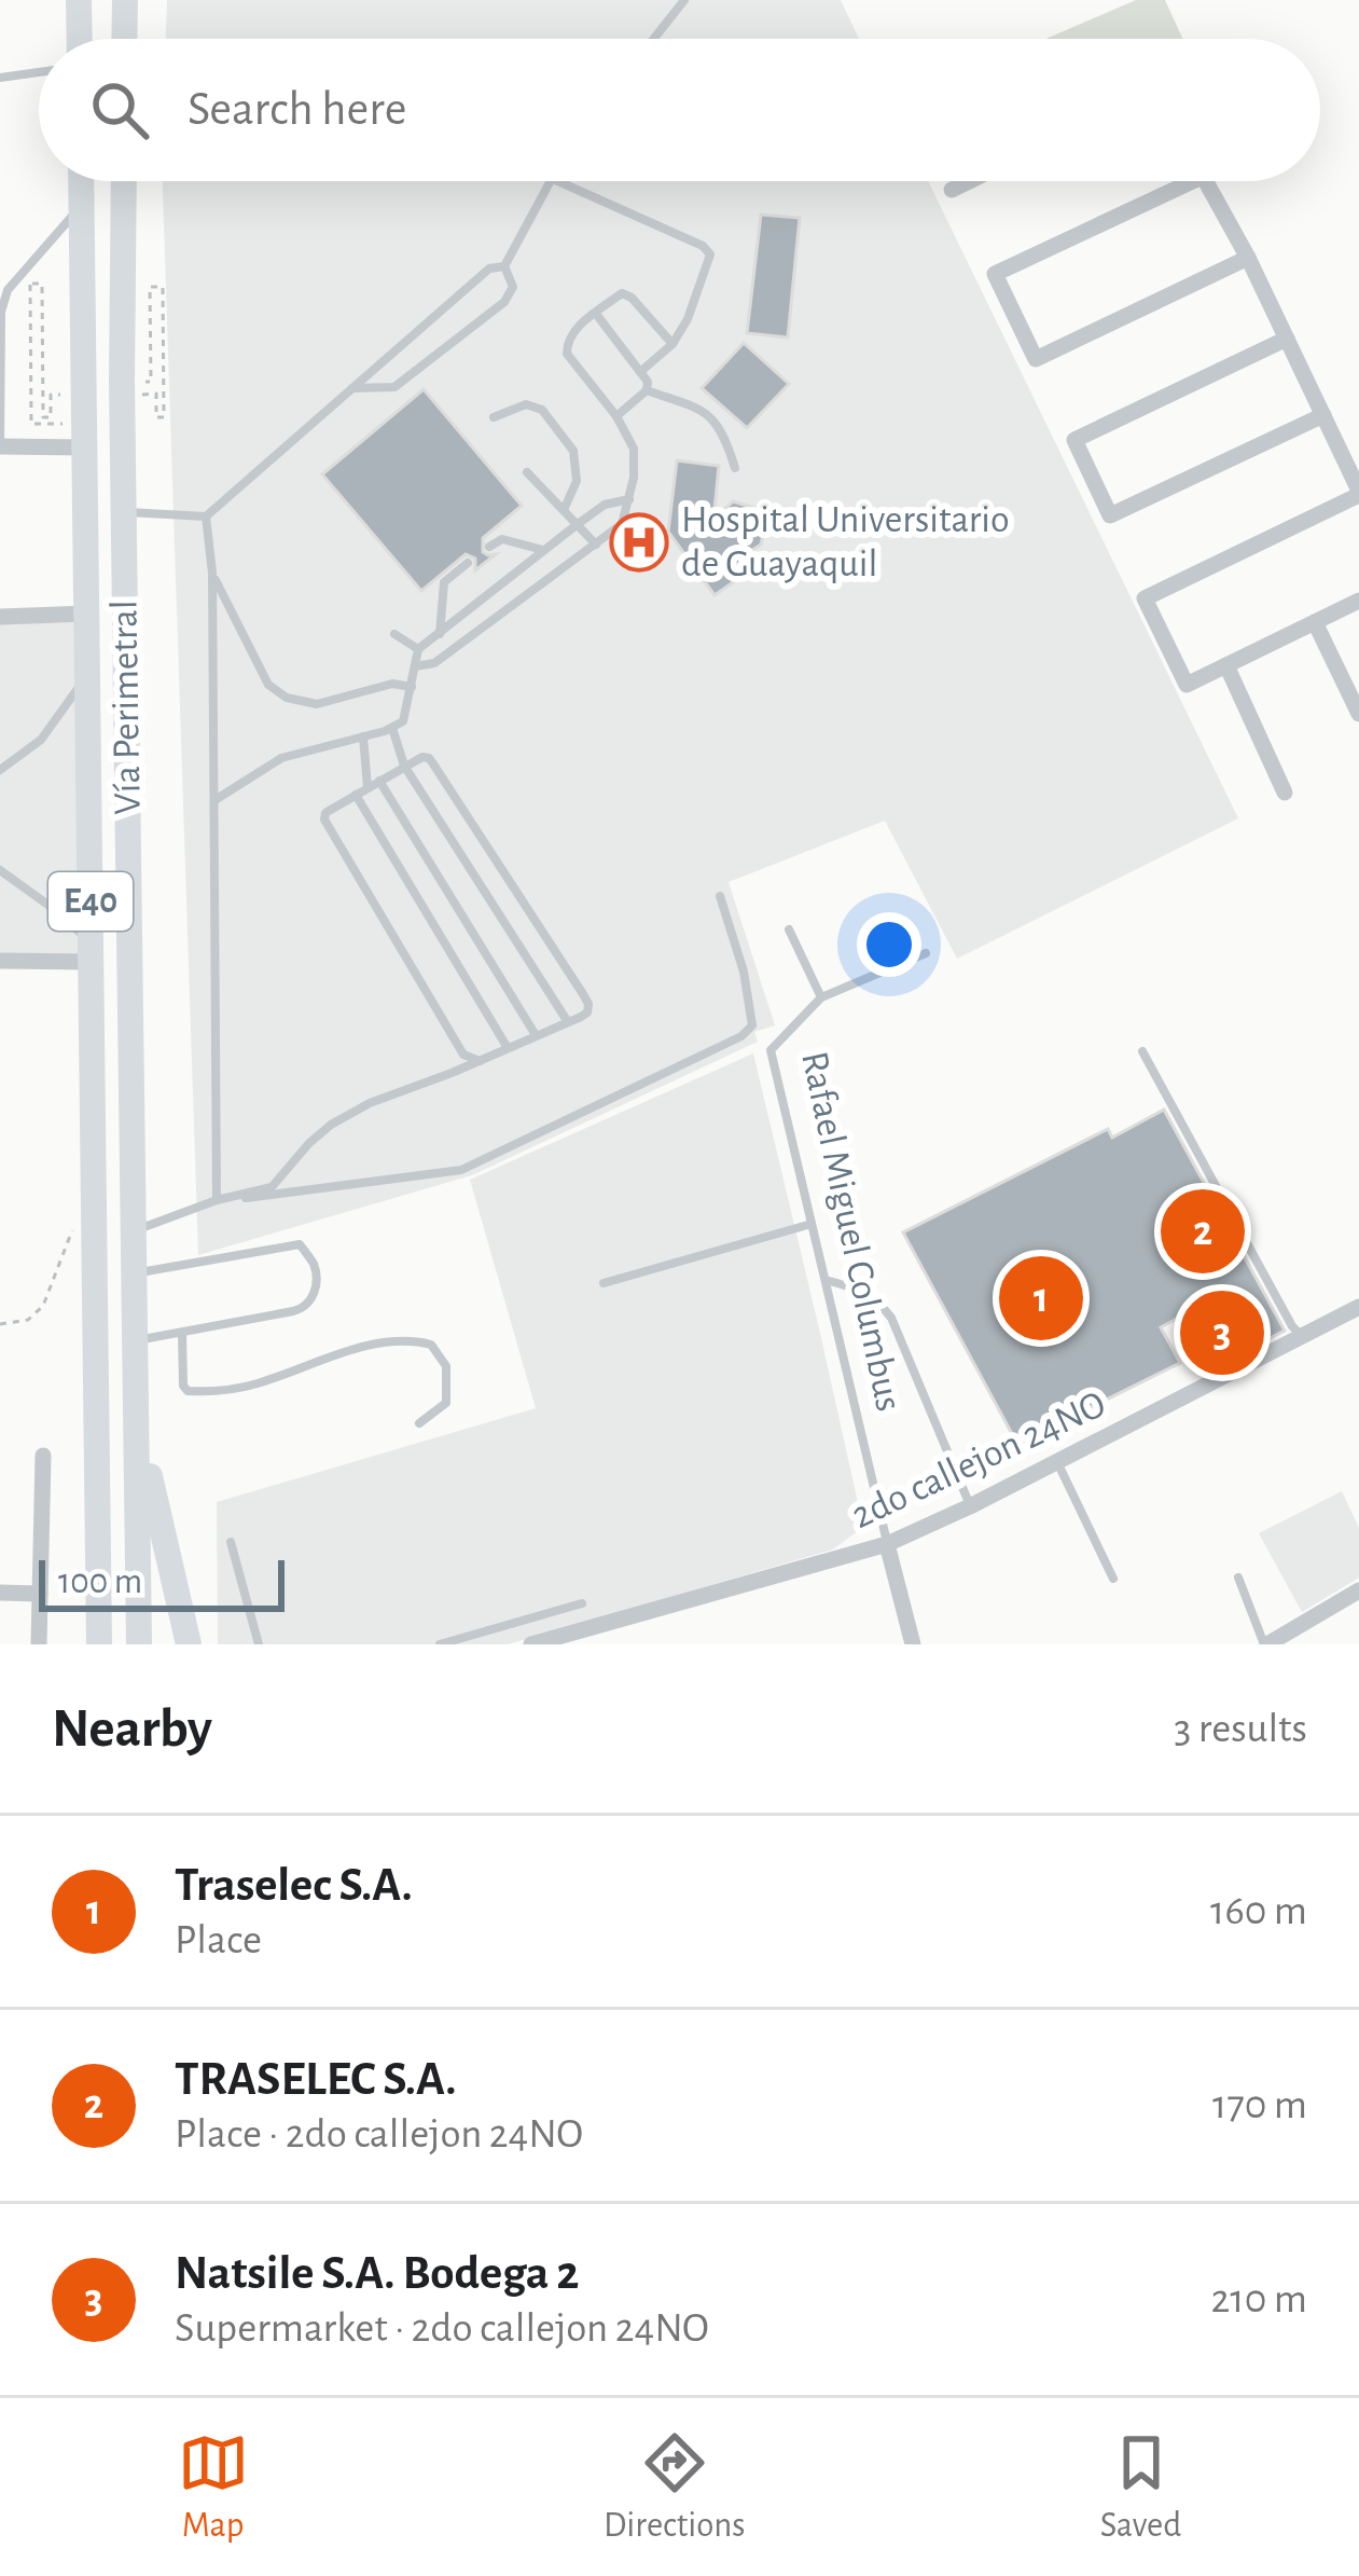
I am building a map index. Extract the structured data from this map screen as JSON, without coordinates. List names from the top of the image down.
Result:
{
  "streets": {
    "highway": ["Vía Perimetral", "E40"],
    "street": ["Rafael Miguel Columbus", "2do callejon 24NO"]
  },
  "crossings": [
    ["Rafael Miguel Columbus", "2do callejon 24NO"]
  ],
  "places": {
    "hospital": ["Hospital Universitario de Guayaquil"]
  },
  "scale_bar": "100 m",
  "page": {
    "search": "Search here",
    "pins": ["2", "1", "3"],
    "scale": "100 m",
    "heading": ["Nearby", "3 results"],
    "list": [
      {
        "mark": "1",
        "name": "Traselec S.A.",
        "note": "Place",
        "value": "160 m"
      },
      {
        "mark": "2",
        "name": "TRASELEC S.A.",
        "note": "Place · 2do callejon 24NO",
        "value": "170 m"
      },
      {
        "mark": "3",
        "name": "Natsile S.A. Bodega 2",
        "note": "Supermarket · 2do callejon 24NO",
        "value": "210 m"
      }
    ],
    "nav": ["Map", "Directions", "Saved"]
  }
}
